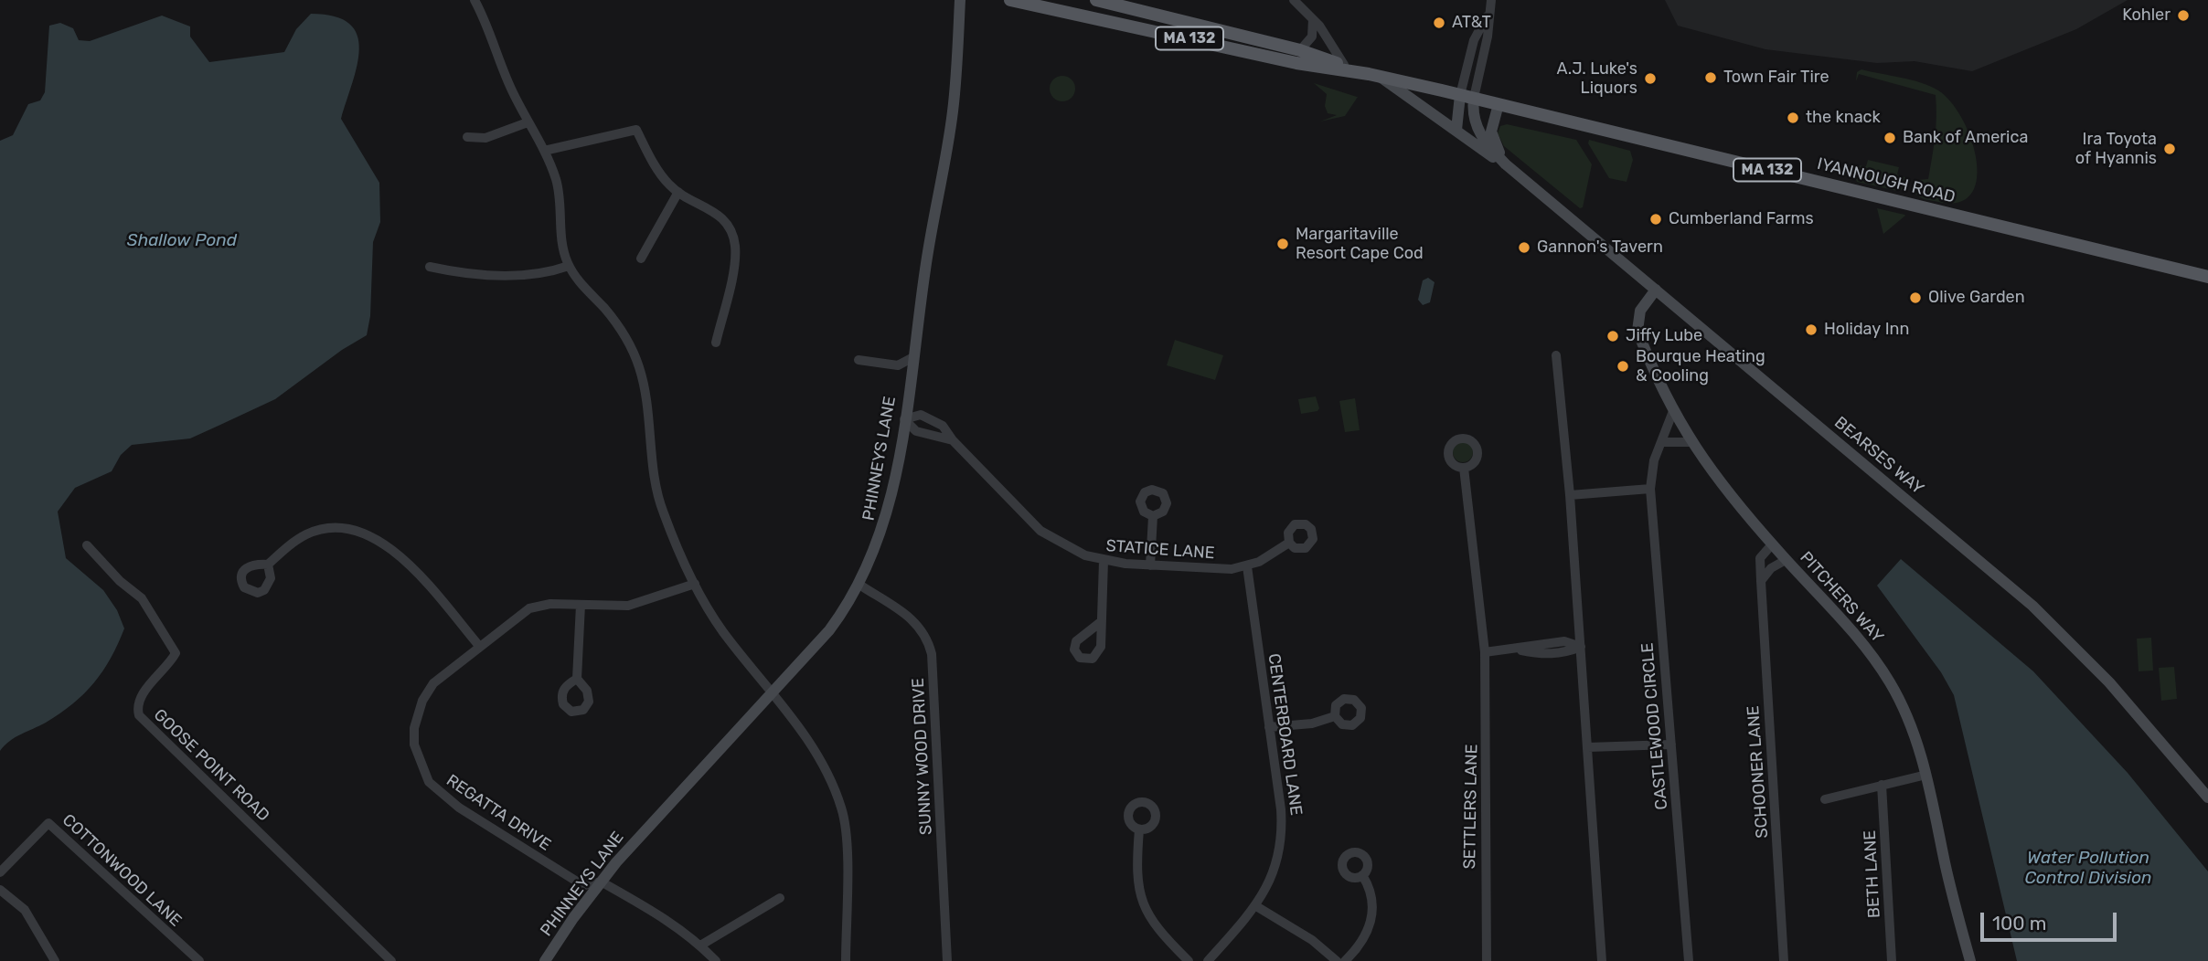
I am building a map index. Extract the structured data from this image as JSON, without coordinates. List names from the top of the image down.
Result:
{
  "streets": {
    "main road": [
      "MA 132",
      "IYANNOUGH ROAD",
      "BEARSES WAY",
      "PHINNEYS LANE",
      "PITCHERS WAY"
    ],
    "street": [
      "STATICE LANE",
      "CASTLEWOOD CIRCLE",
      "CENTERBOARD LANE",
      "SUNNY WOOD DRIVE",
      "GOOSE POINT ROAD",
      "SCHOONER LANE",
      "SETTLERS LANE",
      "REGATTA DRIVE",
      "COTTONWOOD LANE",
      "BETH LANE"
    ]
  },
  "crossings": [
    ["IYANNOUGH ROAD", "BEARSES WAY"],
    ["BEARSES WAY", "PITCHERS WAY"],
    ["PHINNEYS LANE", "STATICE LANE"],
    ["PHINNEYS LANE", "SUNNY WOOD DRIVE"],
    ["PHINNEYS LANE", "REGATTA DRIVE"],
    ["STATICE LANE", "CENTERBOARD LANE"],
    ["PITCHERS WAY", "CASTLEWOOD CIRCLE"],
    ["PITCHERS WAY", "SCHOONER LANE"]
  ],
  "water": ["Shallow Pond", "Water Pollution Control Division"],
  "places": [
    "Kohler",
    "AT&T",
    "Town Fair Tire",
    "A.J. Luke's Liquors",
    "the knack",
    "Bank of America",
    "Ira Toyota of Hyannis",
    "Cumberland Farms",
    "Margaritaville Resort Cape Cod",
    "Gannon's Tavern",
    "Olive Garden",
    "Holiday Inn",
    "Jiffy Lube",
    "Bourque Heating & Cooling"
  ],
  "scale_bar": "100 m"
}
